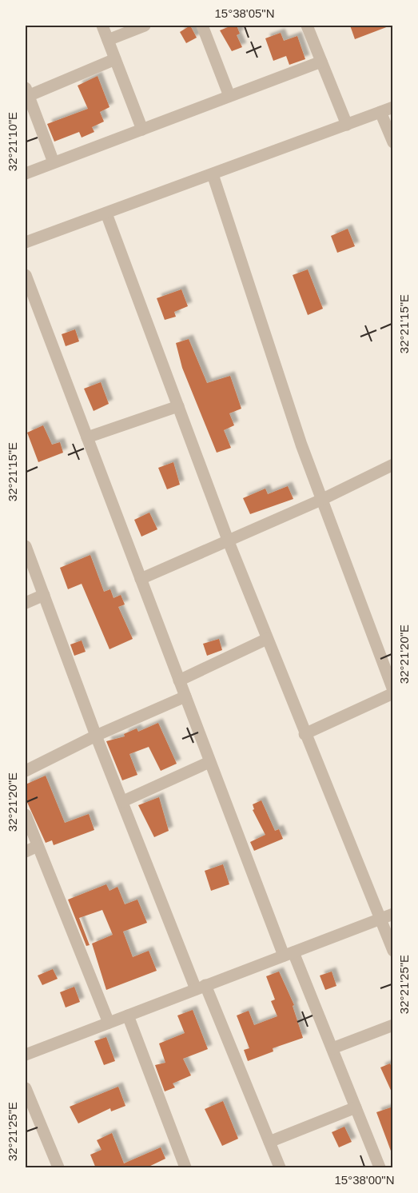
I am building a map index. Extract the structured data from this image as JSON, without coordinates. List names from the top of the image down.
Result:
{
  "coordinates": [
    "15°38'05\"N",
    "32°21'10\"E",
    "32°21'15\"E",
    "32°21'20\"E",
    "32°21'25\"E",
    "15°38'00\"N"
  ]
}
